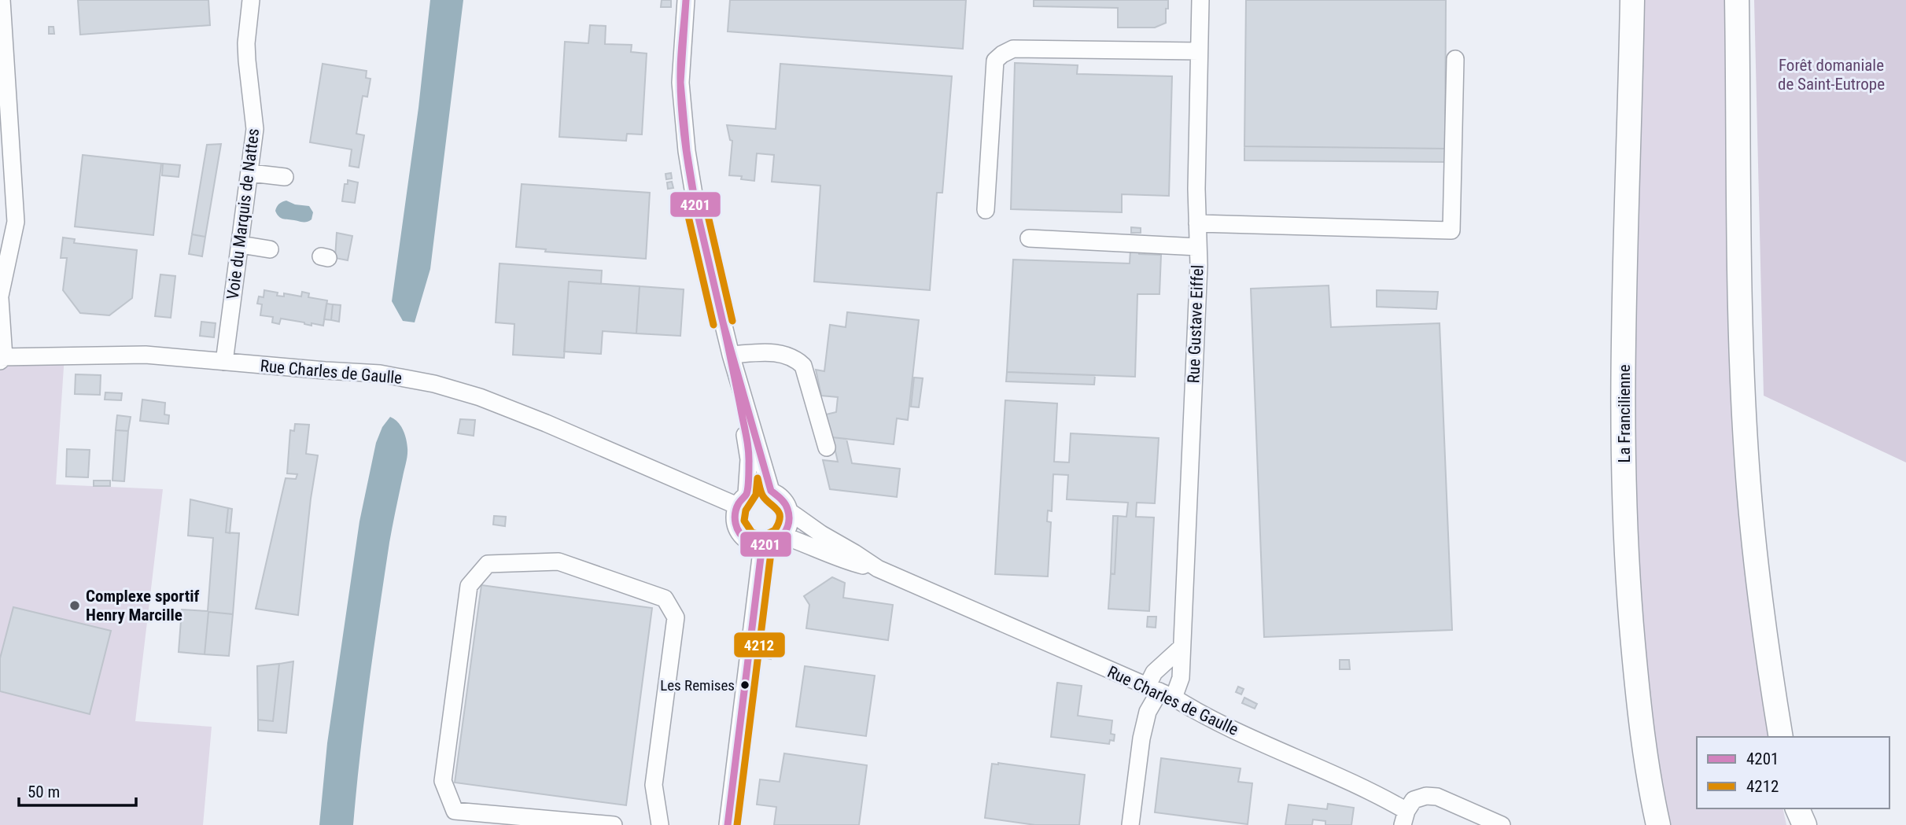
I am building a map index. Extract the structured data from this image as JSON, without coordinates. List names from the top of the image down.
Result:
{
  "streets": {
    "highway": ["La Francilienne"],
    "street": ["Voie du Marquis de Nattes", "Rue Gustave Eiffel", "Rue Charles de Gaulle"]
  },
  "crossings": [
    ["Voie du Marquis de Nattes", "Rue Charles de Gaulle"],
    ["Rue Gustave Eiffel", "Rue Charles de Gaulle"]
  ],
  "parks": ["Forêt domaniale de Saint-Eutrope"],
  "places": ["Complexe sportif Henry Marcille", "Les Remises"],
  "lines": ["transit line 4201", "transit line 4212"],
  "legend": ["4201", "4212"],
  "scale_bar": "50 m"
}
